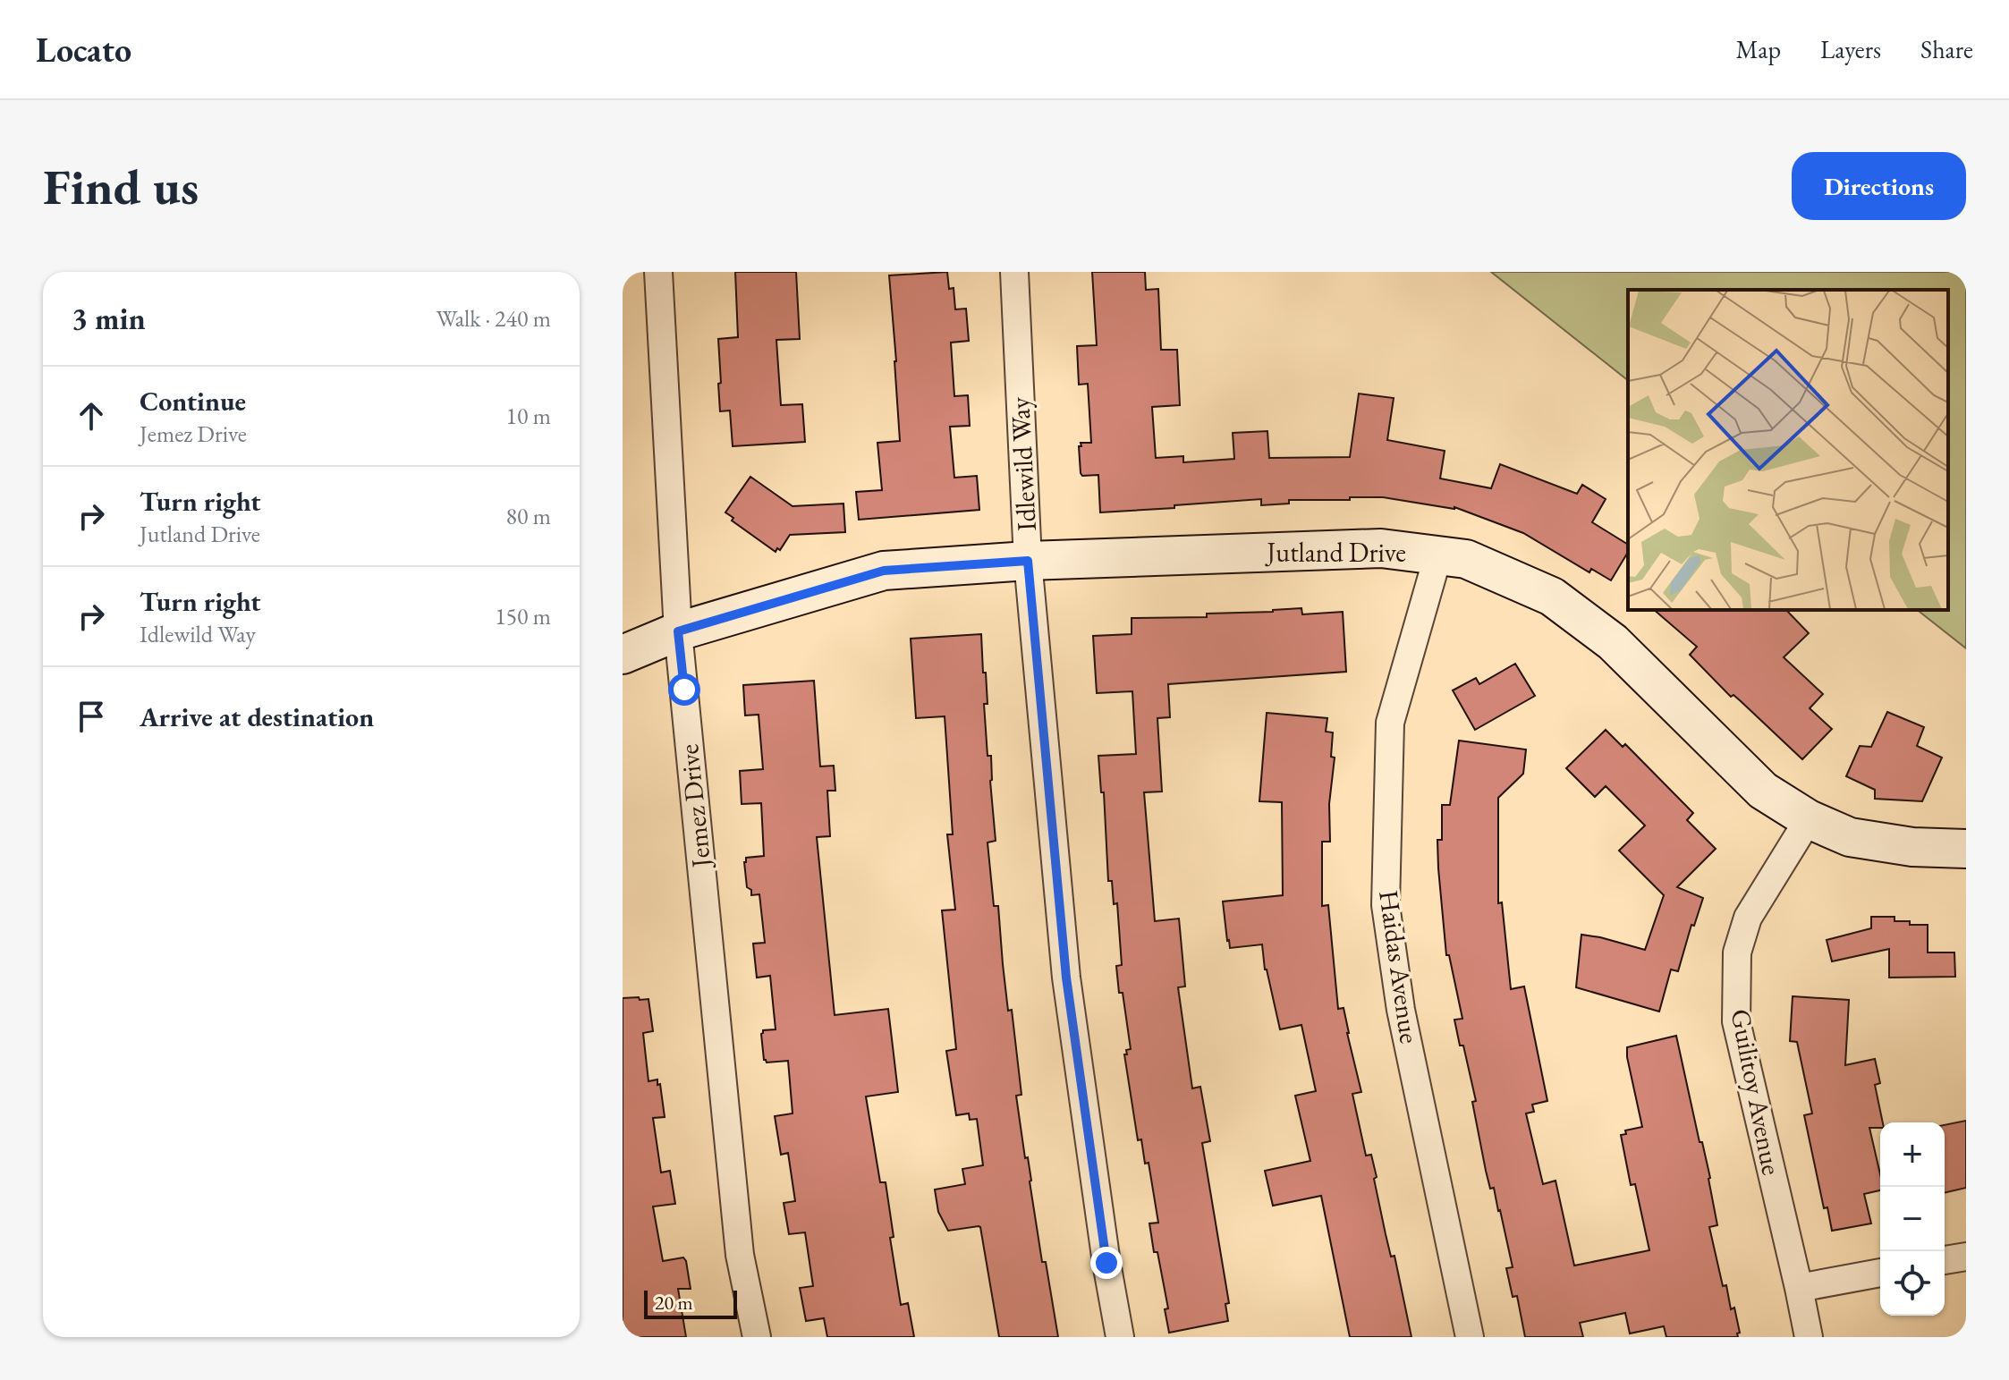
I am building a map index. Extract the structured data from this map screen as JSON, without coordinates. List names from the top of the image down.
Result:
{
  "streets": {
    "street": [
      "Idlewild Way",
      "Jutland Drive",
      "Jemez Drive",
      "Haidas Avenue",
      "Guilitoy Avenue"
    ]
  },
  "crossings": [
    ["Idlewild Way", "Jutland Drive"],
    ["Jutland Drive", "Jemez Drive"],
    ["Jutland Drive", "Haidas Avenue"],
    ["Jutland Drive", "Guilitoy Avenue"]
  ],
  "scale_bar": "20 m",
  "page": {
    "header": "Locato",
    "nav": ["Map", "Layers", "Share"],
    "buttons": "Directions",
    "title": "Find us",
    "heading": ["3 min", "Walk · 240 m"],
    "list": [
      ["Continue", "Jemez Drive", "10 m"],
      ["Turn right", "Jutland Drive", "80 m"],
      ["Turn right", "Idlewild Way", "150 m"],
      "Arrive at destination"
    ],
    "map_buttons": ["+", "−"],
    "scale": "20 m"
  }
}
